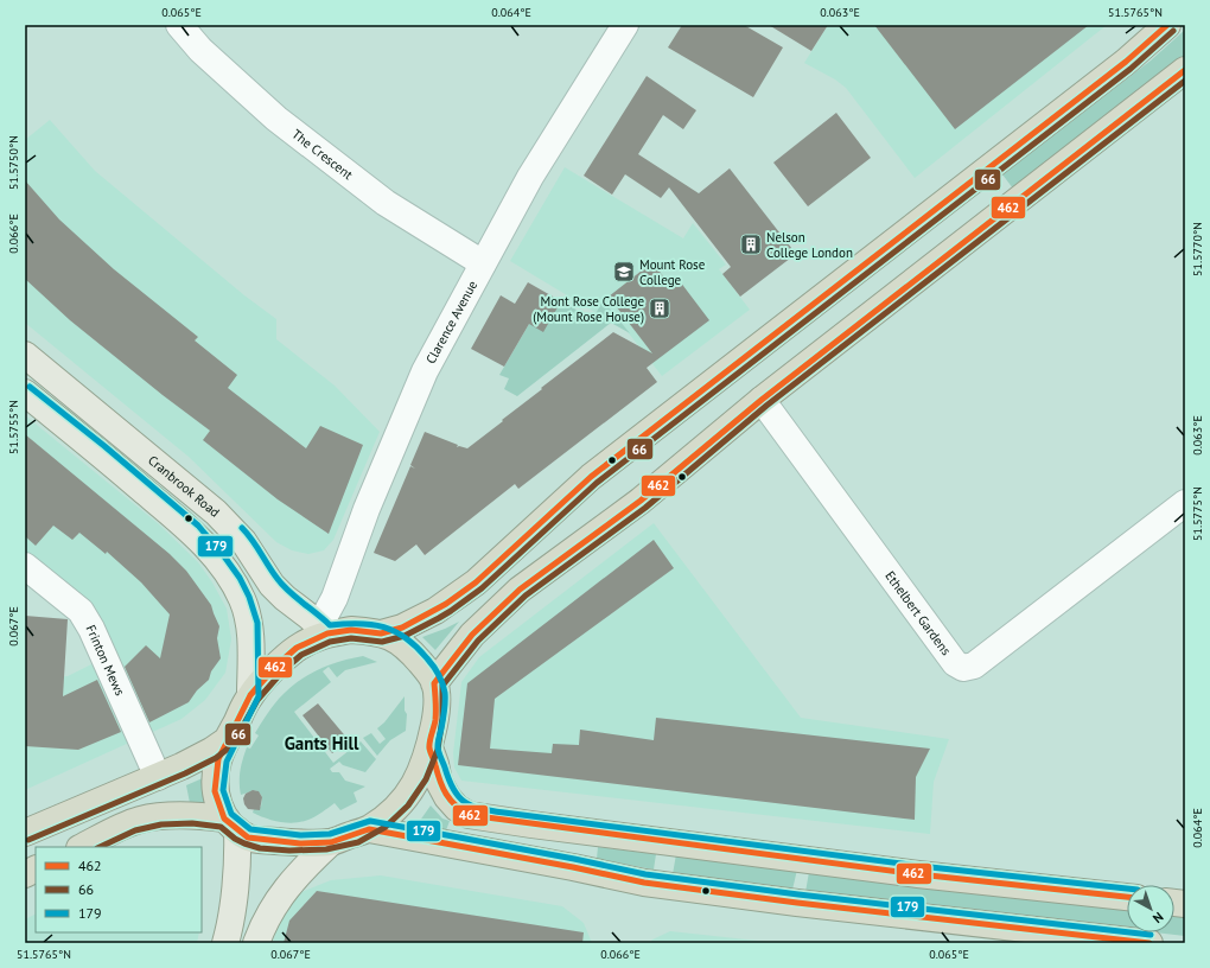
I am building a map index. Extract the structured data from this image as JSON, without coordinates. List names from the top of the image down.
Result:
{
  "streets": {
    "main road": ["Cranbrook Road"],
    "street": [
      "The Crescent",
      "Clarence Avenue",
      "Ethelbert Gardens",
      "Frinton Mews"
    ]
  },
  "crossings": [
    ["The Crescent", "Clarence Avenue"],
    ["Clarence Avenue", "Cranbrook Road"]
  ],
  "districts": ["Gants Hill"],
  "places": {
    "building": ["Nelson College London", "Mont Rose College (Mount Rose House)"],
    "school or university": ["Mount Rose College"]
  },
  "lines": ["transit line 462", "transit line 66", "transit line 179"],
  "legend": ["462", "66", "179"],
  "north": "bottom right",
  "coordinates": [
    "0.065°E",
    "0.064°E",
    "0.063°E",
    "51.5765°N",
    "51.5750°N",
    "0.066°E",
    "51.5770°N",
    "51.5755°N",
    "51.5775°N",
    "0.067°E"
  ]
}
